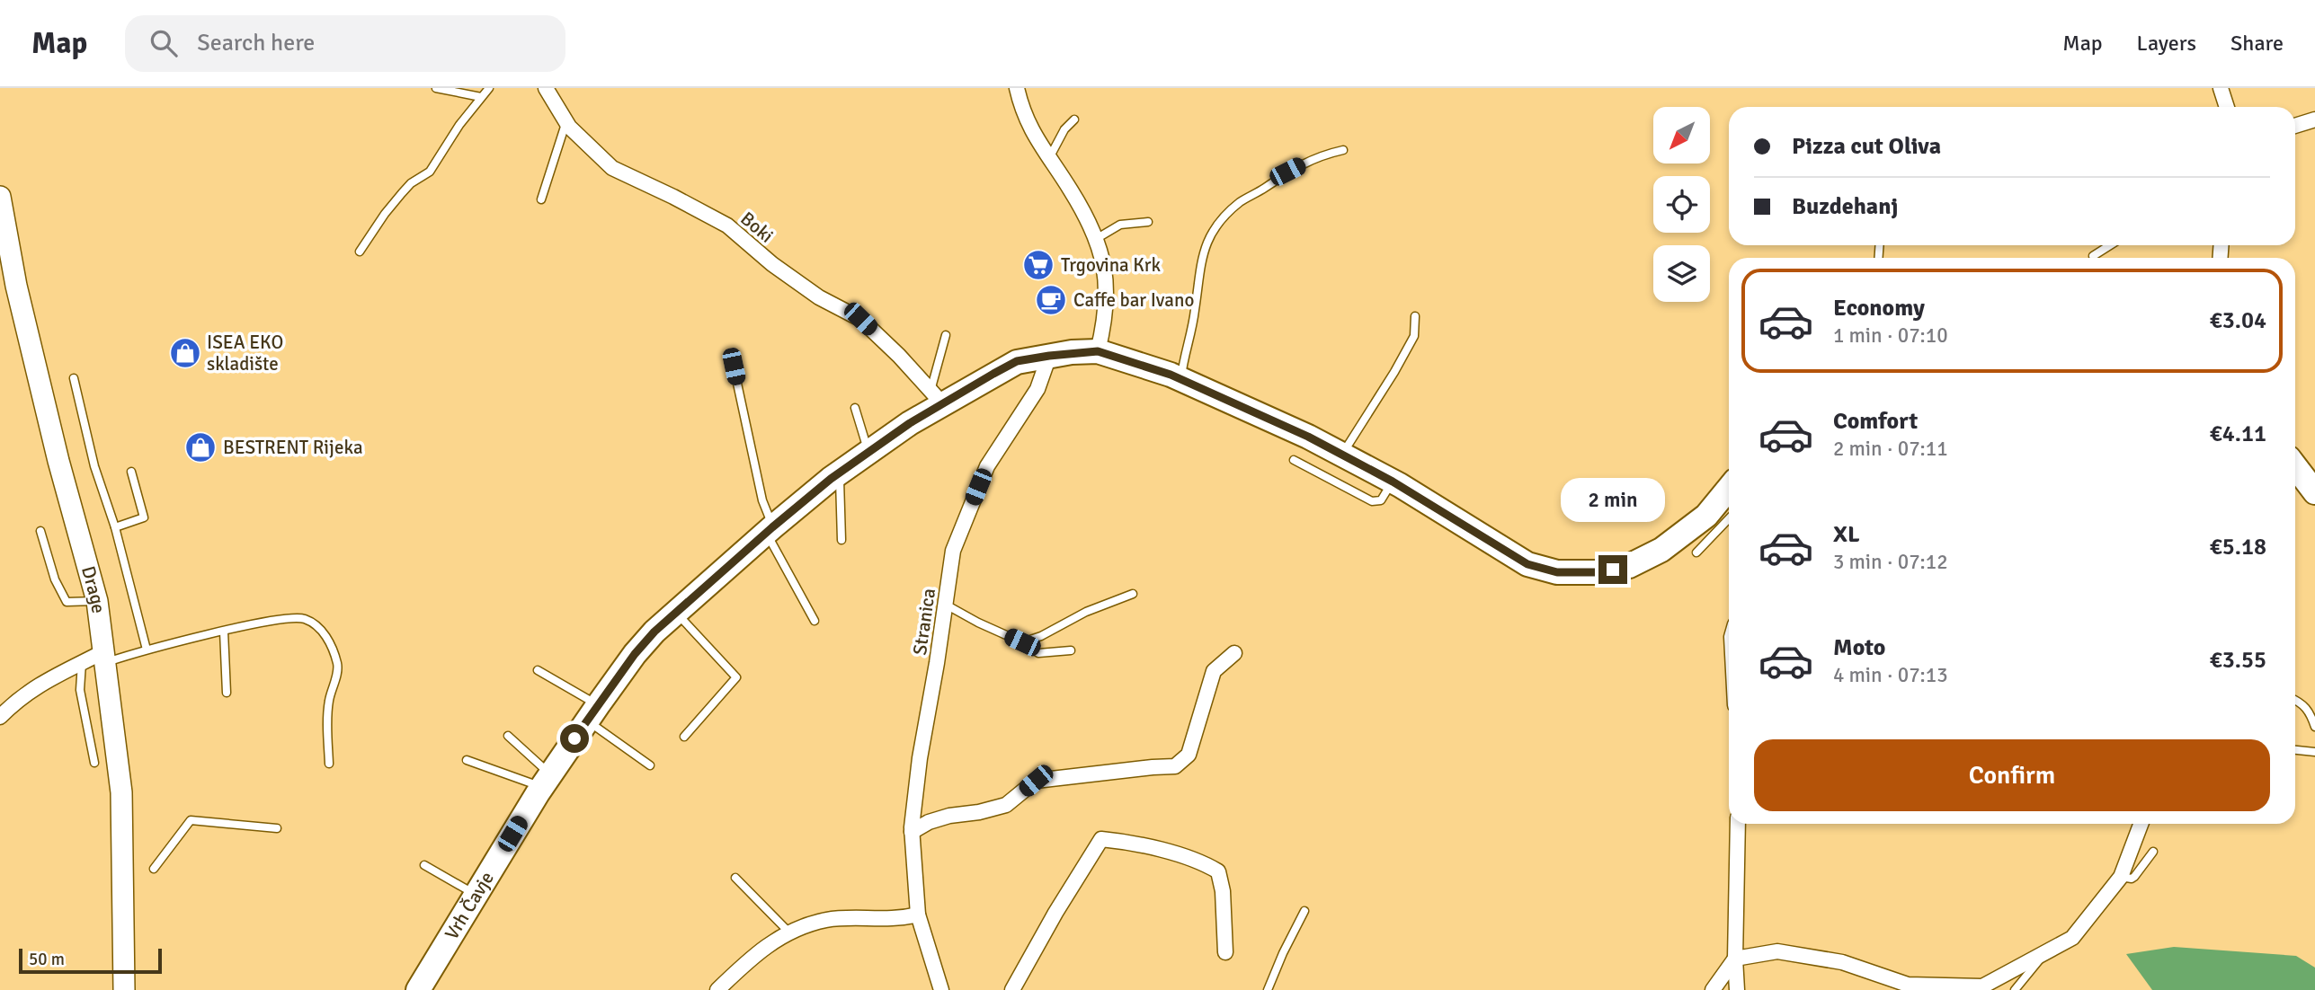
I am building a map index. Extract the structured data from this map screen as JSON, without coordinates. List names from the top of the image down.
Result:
{
  "streets": {
    "main road": ["Drage", "Vrh Čavje"],
    "street": ["Boki", "Stranica"]
  },
  "crossings": [
    ["Boki", "Vrh Čavje"],
    ["Stranica", "Vrh Čavje"]
  ],
  "places": {
    "supermarket": ["Trgovina Krk"],
    "cafe": ["Caffe bar Ivano"],
    "shop": ["ISEA EKO skladište", "BESTRENT Rijeka"]
  },
  "scale_bar": "50 m",
  "north": "bottom left",
  "page": {
    "header": "Map",
    "search": "Search here",
    "nav": ["Map", "Layers", "Share"],
    "banner": ["Pizza cut Oliva", "Buzdehanj"],
    "list": [
      {
        "name": "Economy",
        "note": "1 min · 07:10",
        "value": "€3.04"
      },
      {
        "name": "Comfort",
        "note": "2 min · 07:11",
        "value": "€4.11"
      },
      {
        "name": "XL",
        "note": "3 min · 07:12",
        "value": "€5.18"
      },
      {
        "name": "Moto",
        "note": "4 min · 07:13",
        "value": "€3.55"
      }
    ],
    "bubble": "2 min",
    "buttons": "Confirm",
    "scale": "50 m"
  }
}
